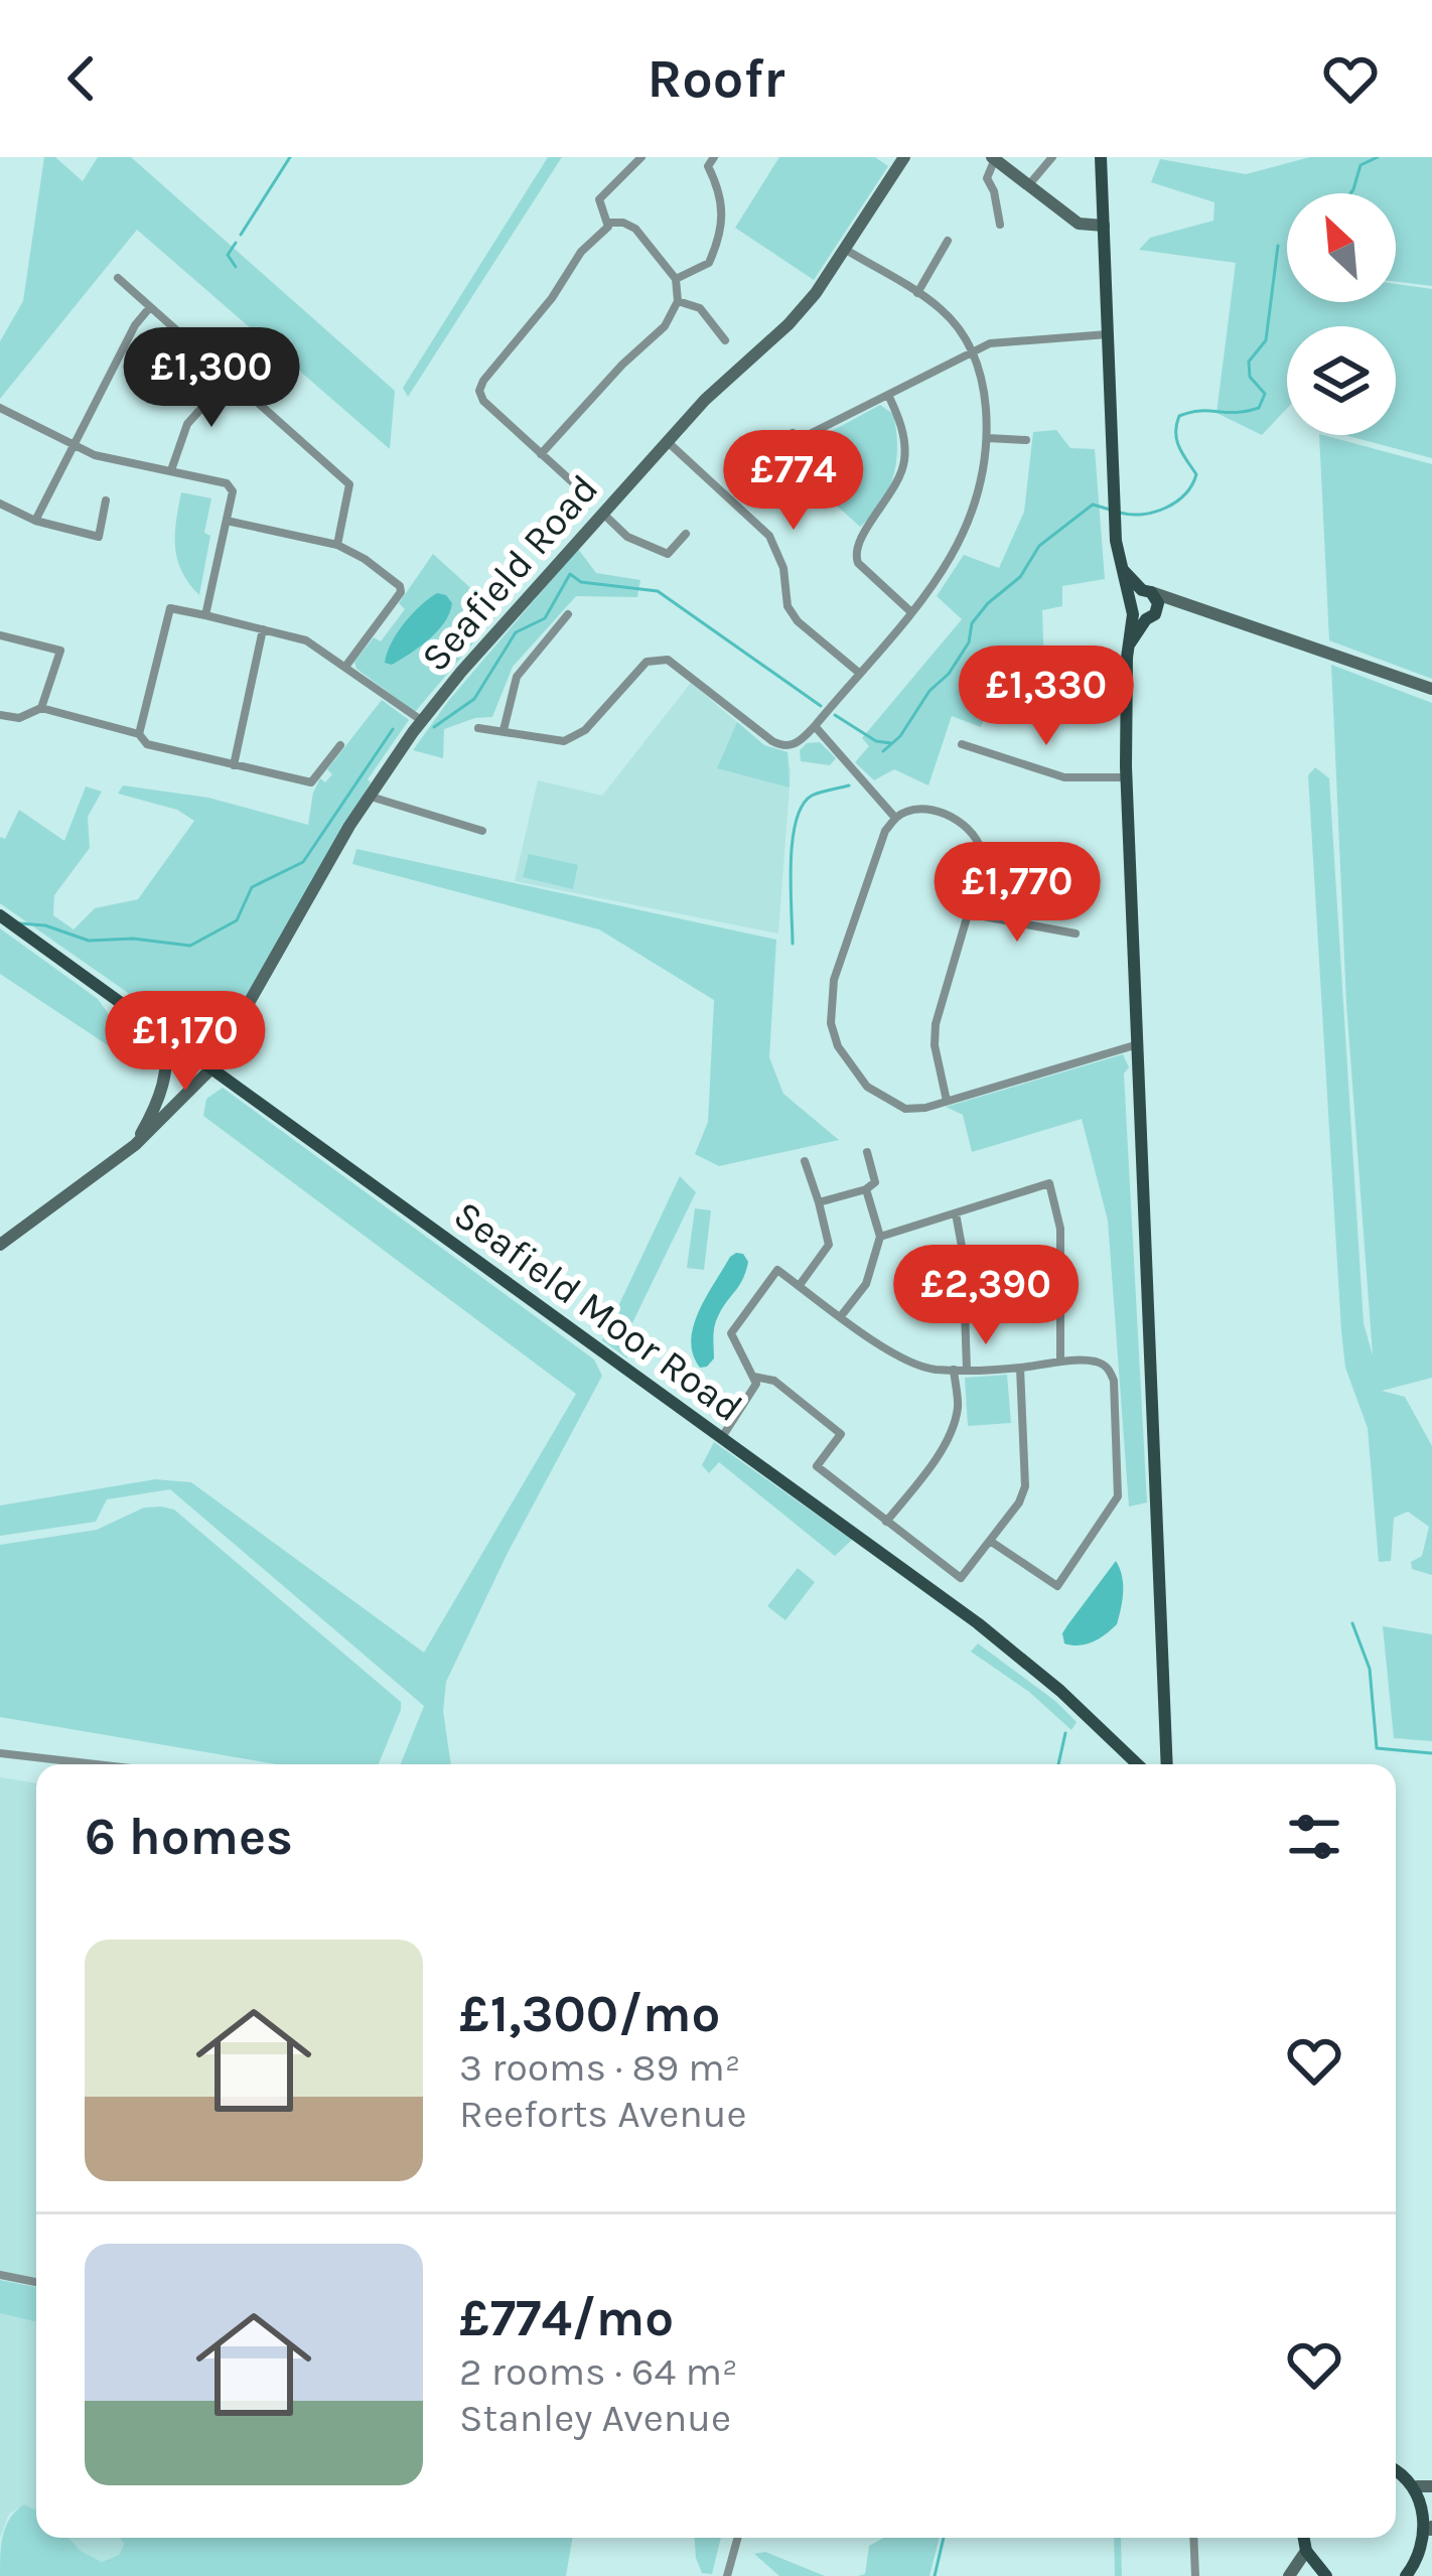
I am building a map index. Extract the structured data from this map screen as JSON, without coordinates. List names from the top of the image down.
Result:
{
  "streets": {
    "main road": ["Seafield Moor Road"],
    "street": ["Seafield Road"]
  },
  "crossings": [
    ["Seafield Road", "Seafield Moor Road"]
  ],
  "north": "top left",
  "page": {
    "header": "Roofr",
    "price": [
      "£1,300",
      "£774",
      "£1,330",
      "£1,770",
      "£1,170",
      "£2,390"
    ],
    "heading": "6 homes",
    "list": [
      {
        "name": "£1,300/mo",
        "note": "3 rooms · 89 m² · Reeforts Avenue"
      },
      {
        "name": "£774/mo",
        "note": "2 rooms · 64 m² · Stanley Avenue"
      }
    ]
  }
}
